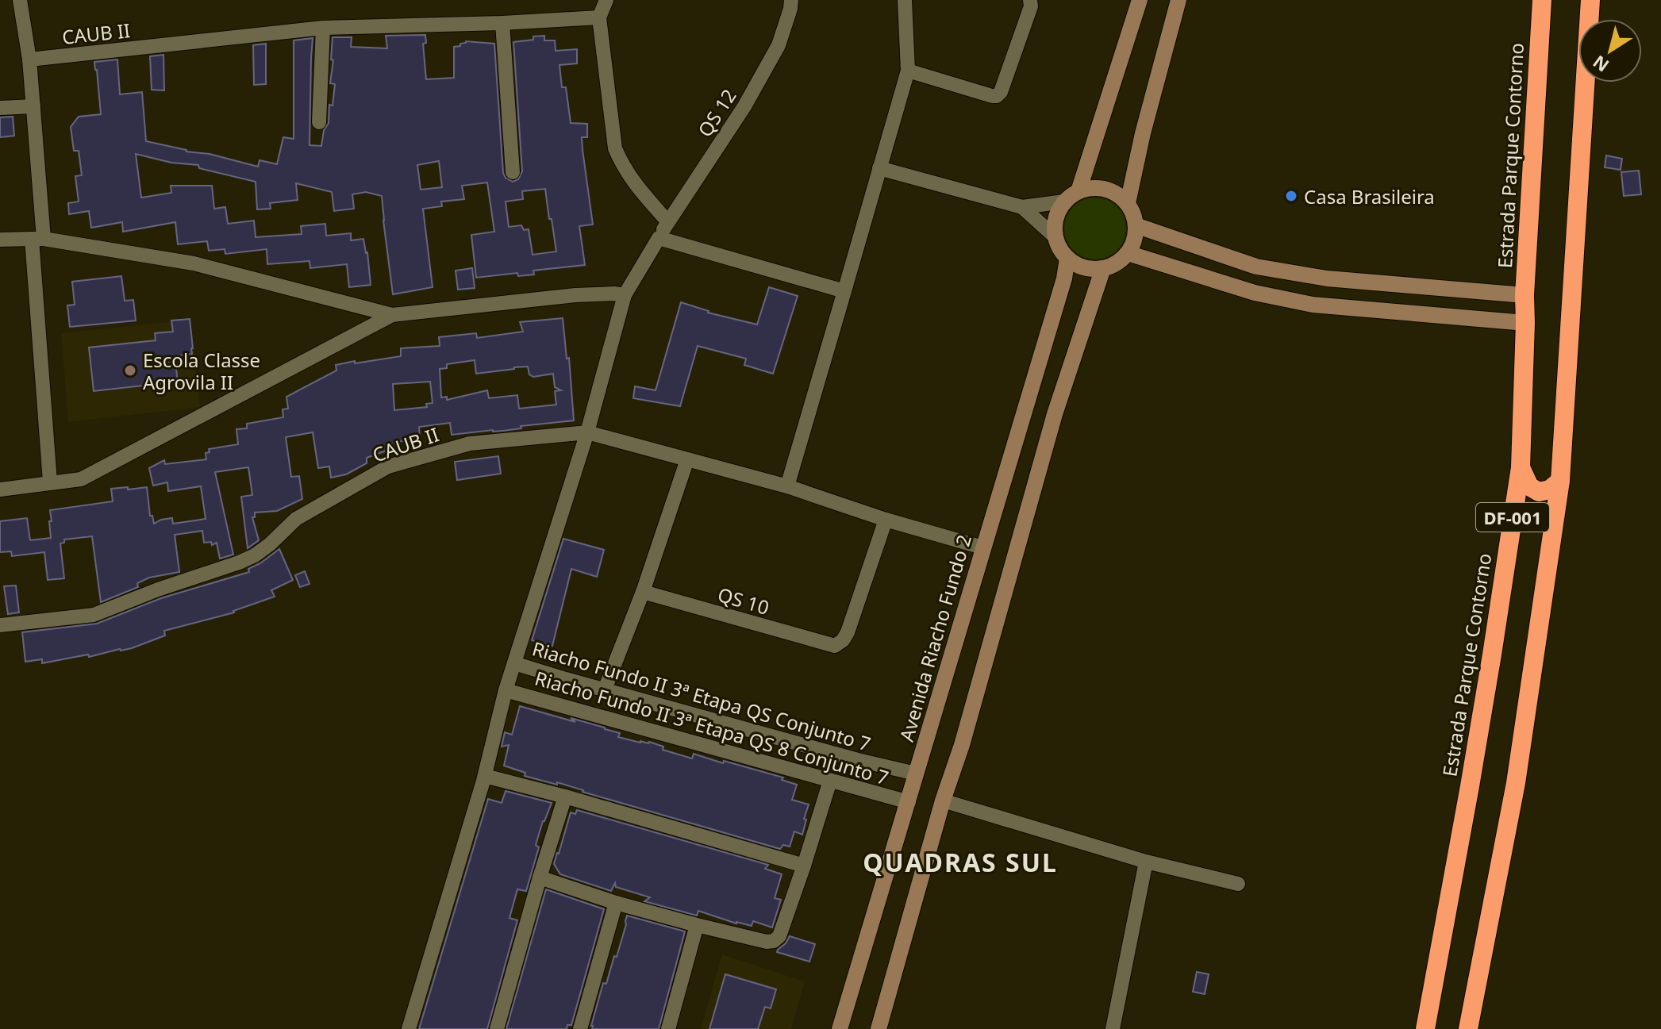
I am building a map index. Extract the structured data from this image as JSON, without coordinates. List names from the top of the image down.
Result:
{
  "streets": {
    "highway": ["Estrada Parque Contorno", "DF-001"],
    "main road": ["Avenida Riacho Fundo 2"],
    "street": [
      "CAUB II",
      "QS 12",
      "QS 10",
      "Riacho Fundo II 3ª Etapa QS Conjunto 7",
      "Riacho Fundo II 3ª Etapa QS 8 Conjunto 7"
    ]
  },
  "crossings": [
    ["CAUB II", "QS 12"],
    ["Avenida Riacho Fundo 2", "Riacho Fundo II 3ª Etapa QS Conjunto 7"],
    ["Avenida Riacho Fundo 2", "Riacho Fundo II 3ª Etapa QS 8 Conjunto 7"]
  ],
  "districts": ["QUADRAS SUL"],
  "places": ["Casa Brasileira", "Escola Classe Agrovila II"],
  "north": "bottom left"
}
